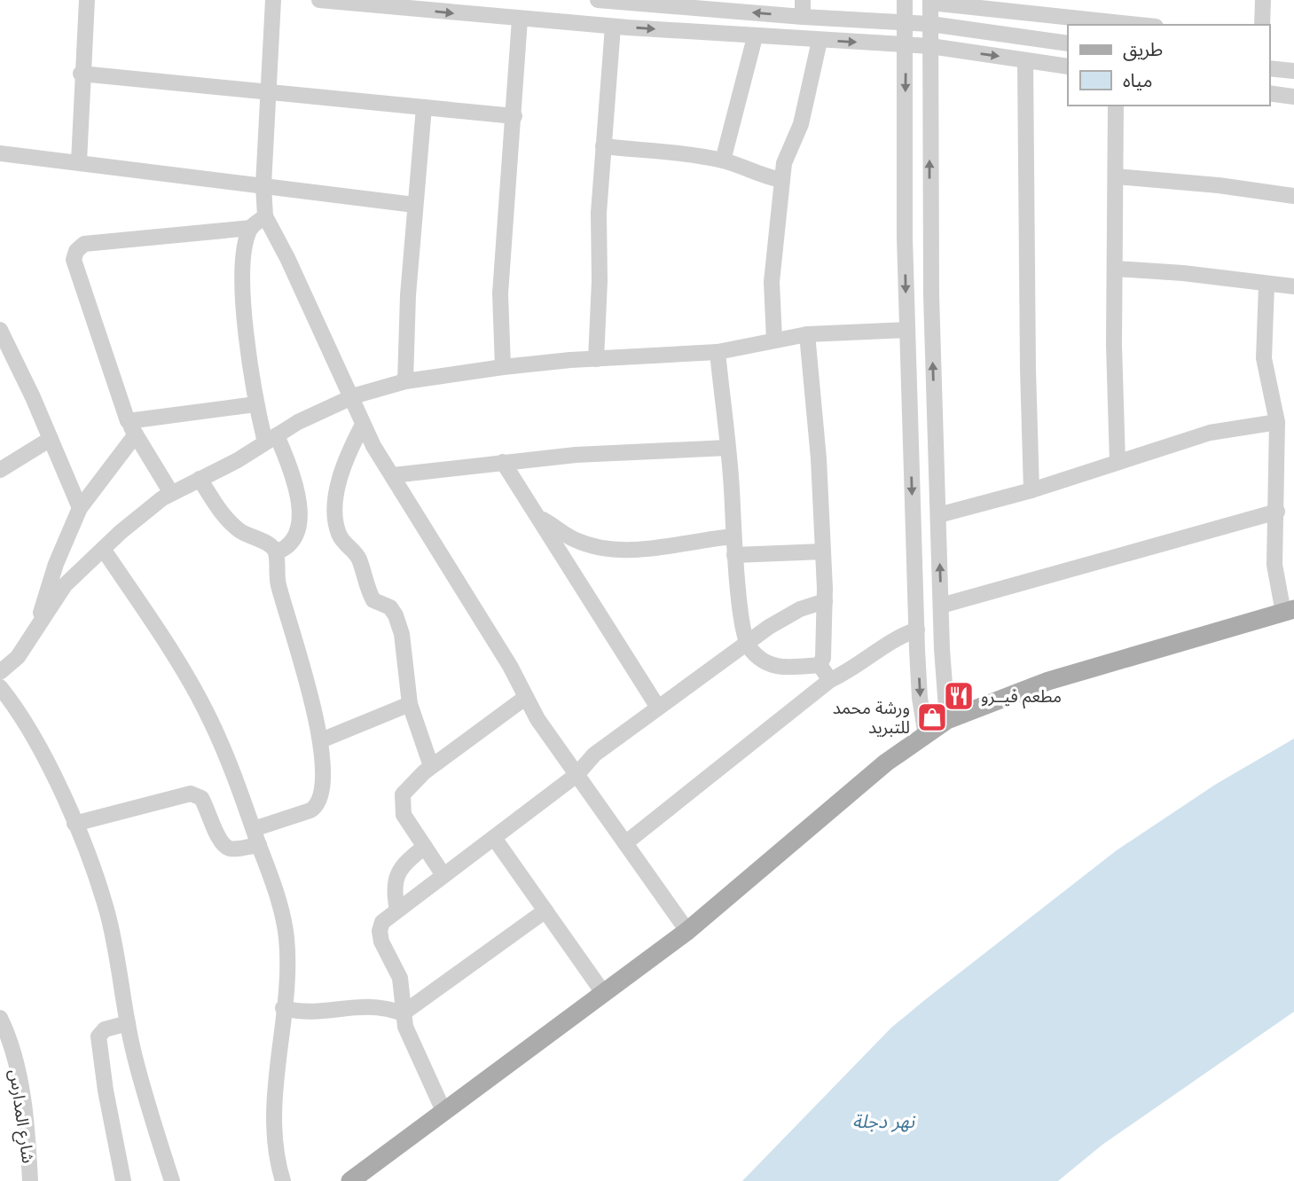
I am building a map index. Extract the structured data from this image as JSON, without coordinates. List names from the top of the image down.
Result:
{
  "streets": {
    "street": ["شارع المدارس"]
  },
  "water": ["نهر دجلة"],
  "places": {
    "restaurant": ["مطعم فيــرو"],
    "shop": ["ورشة محمد للتبريد"]
  },
  "legend": ["طريق", "مياه"]
}
